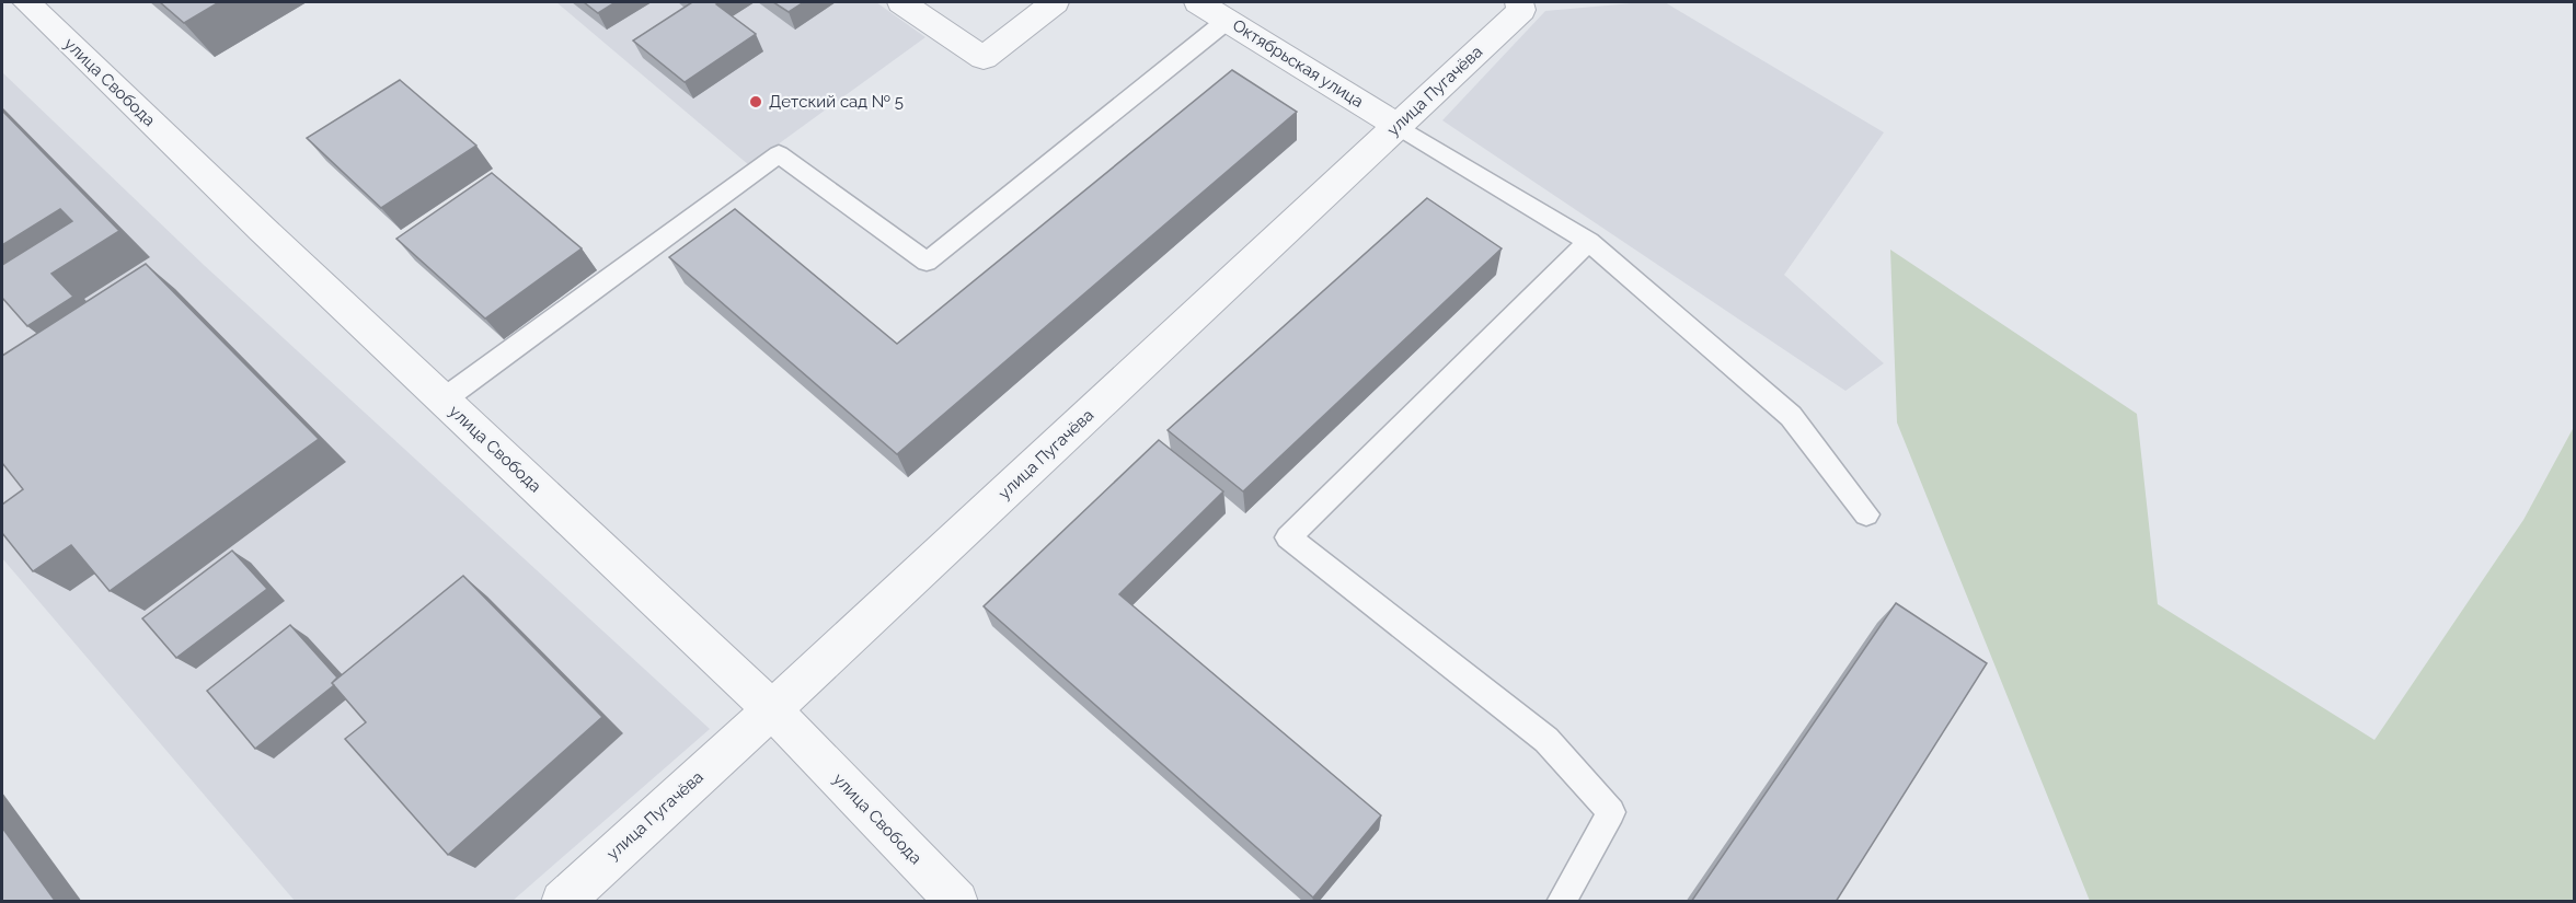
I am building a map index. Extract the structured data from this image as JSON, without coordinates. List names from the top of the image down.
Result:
{
  "streets": {
    "street": ["Октябрьская улица", "улица Свобода", "улица Пугачёва"]
  },
  "crossings": [
    ["Октябрьская улица", "улица Пугачёва"],
    ["улица Свобода", "улица Пугачёва"]
  ],
  "places": ["Детский сад № 5"]
}
